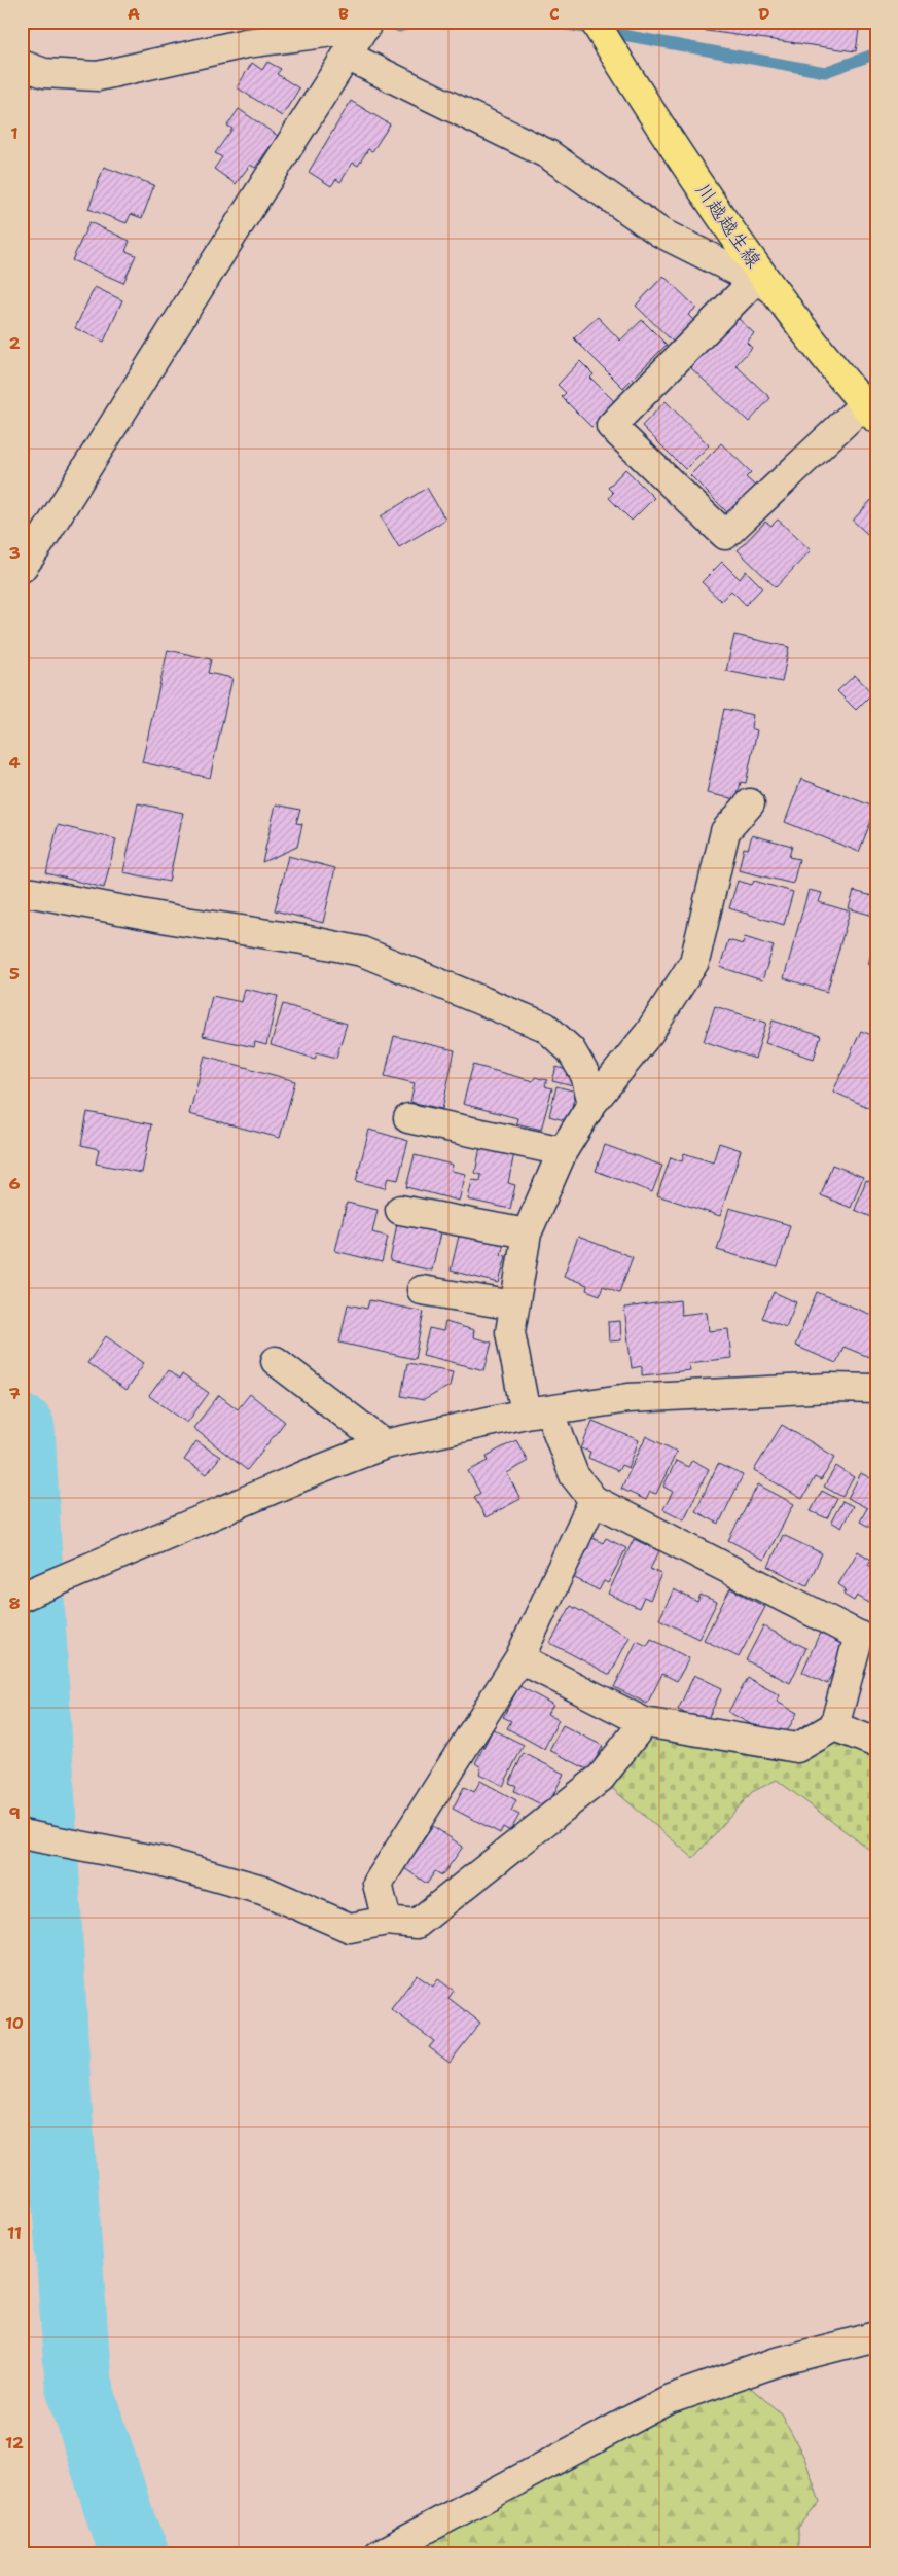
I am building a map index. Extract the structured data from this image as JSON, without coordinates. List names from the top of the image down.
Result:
{
  "streets": {
    "main road": ["川越越生線"]
  },
  "grid": {
    "columns": [
      "A",
      "B",
      "C",
      "D"
    ],
    "rows": [
      "1",
      "2",
      "3",
      "4",
      "5",
      "6",
      "7",
      "8",
      "9",
      "10",
      "11",
      "12"
    ]
  }
}
